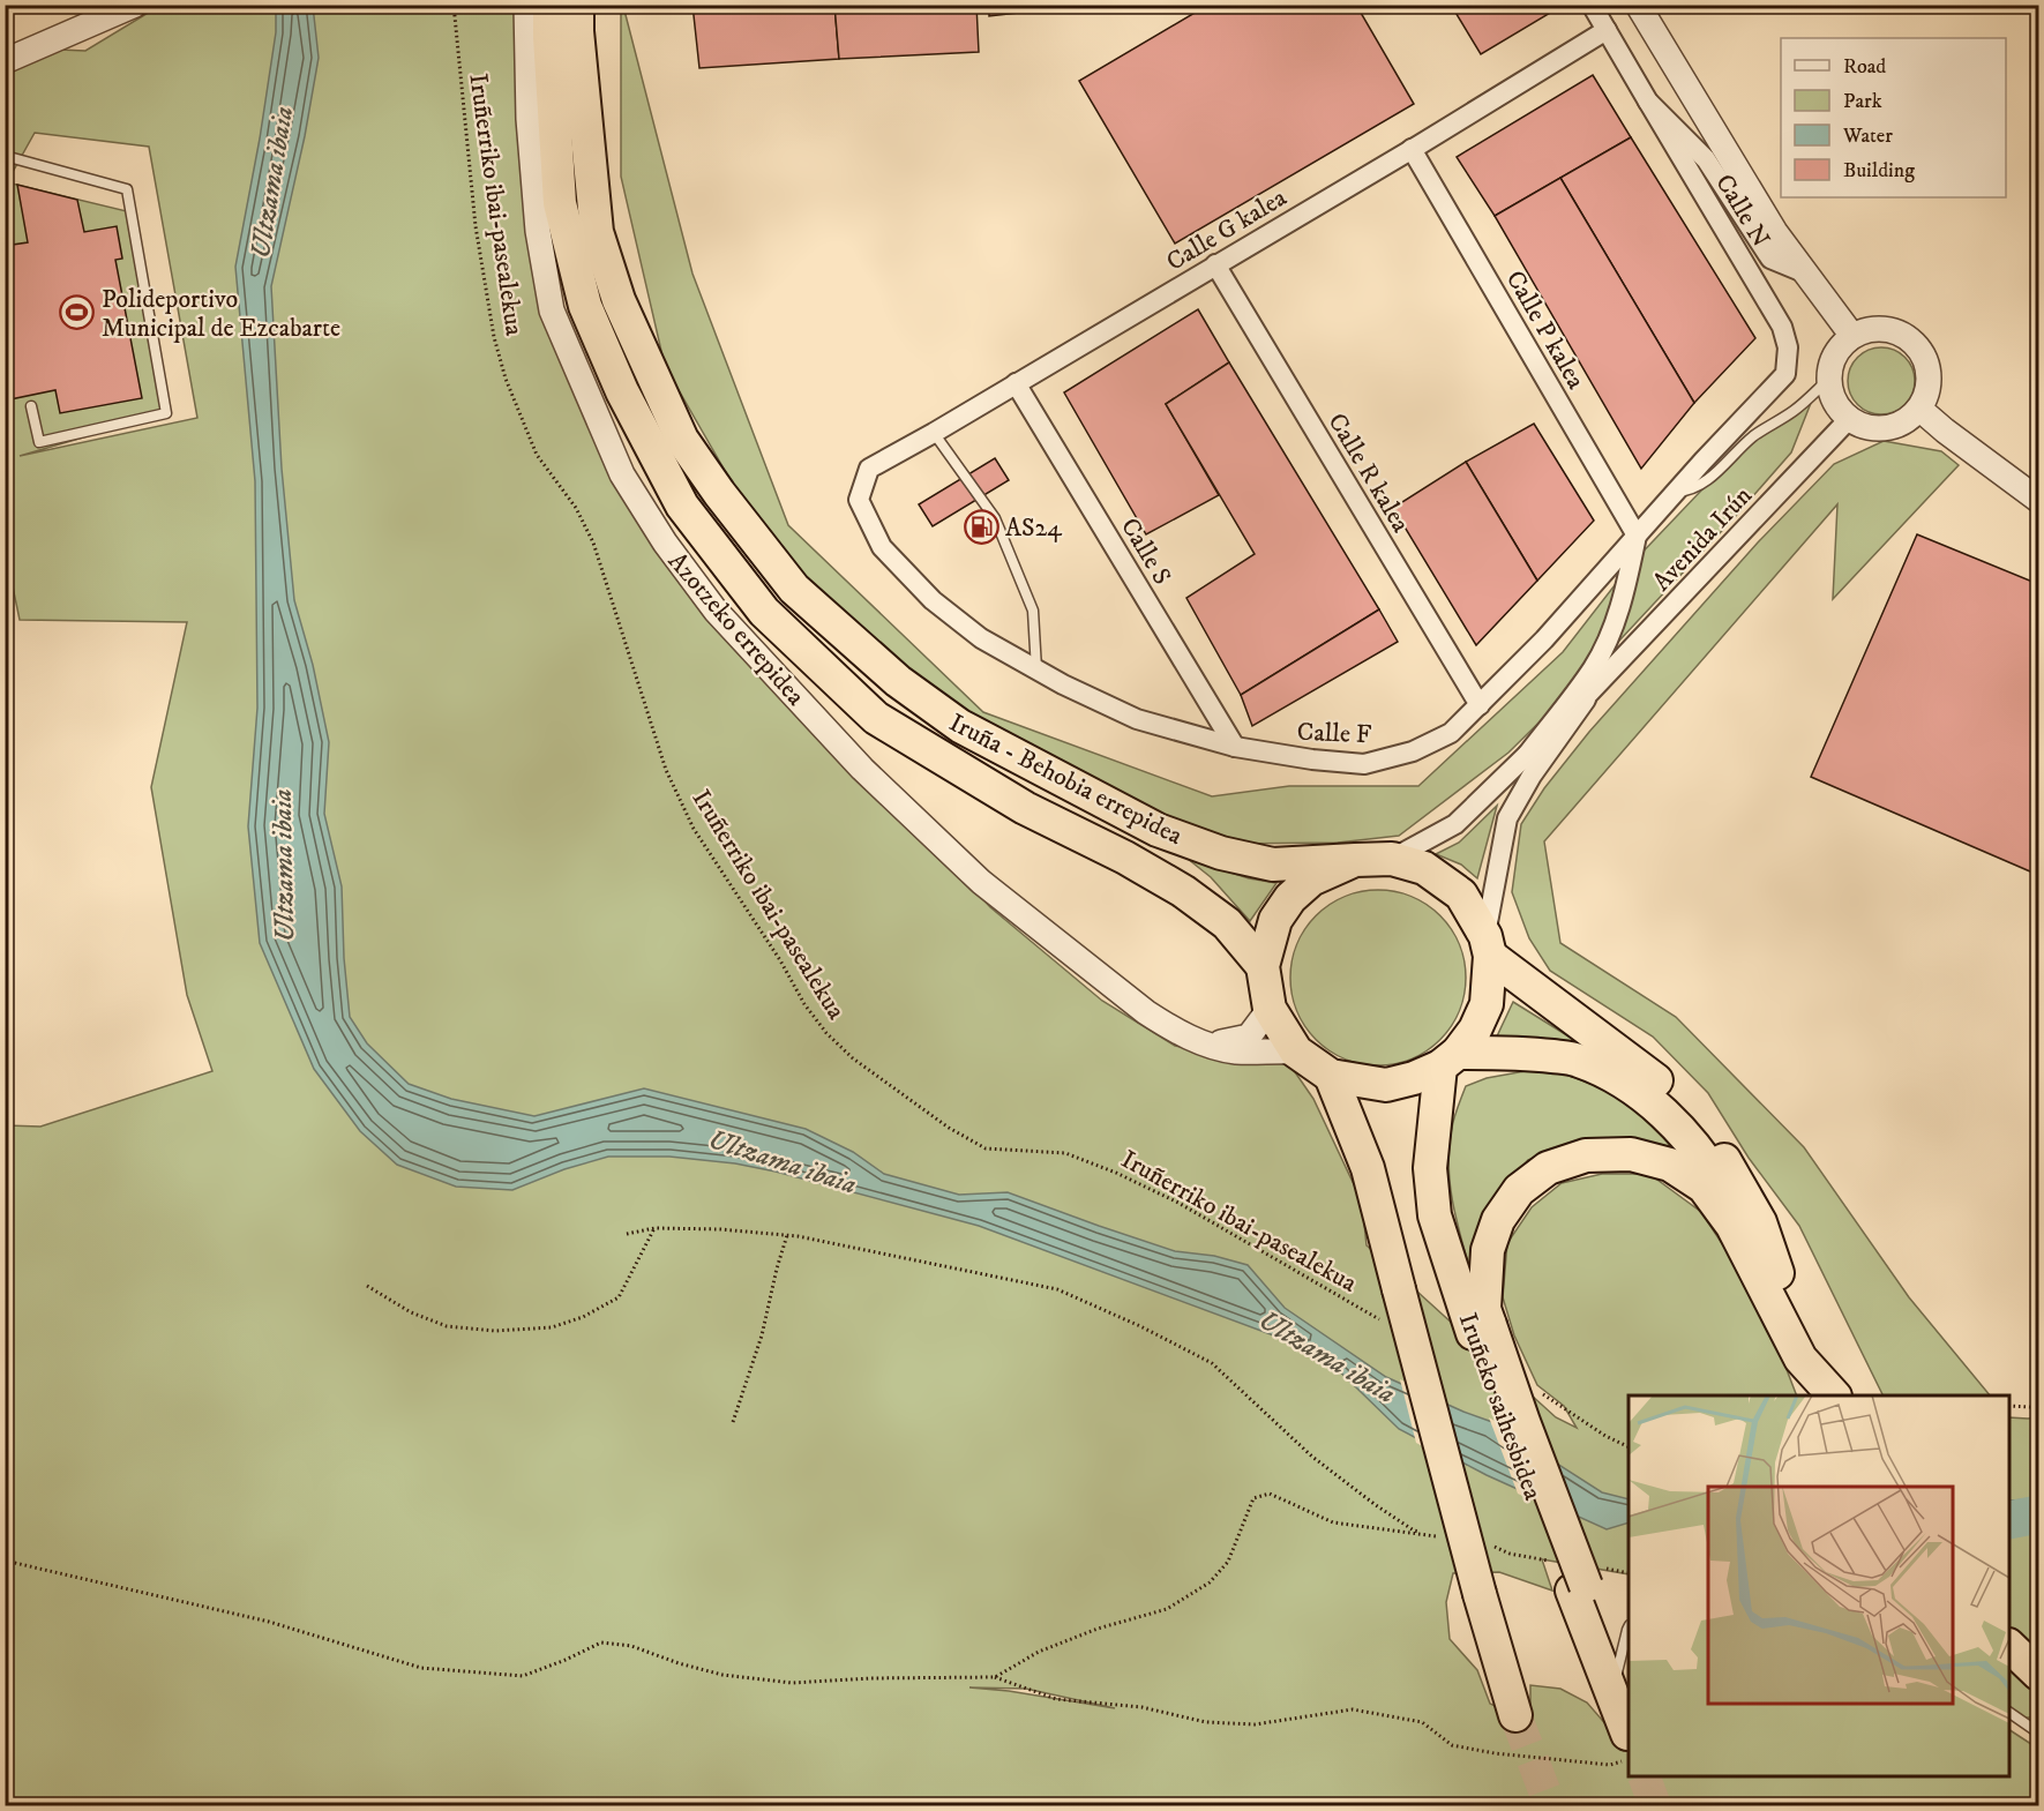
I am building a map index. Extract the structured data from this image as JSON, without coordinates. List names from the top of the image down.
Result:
{
  "streets": {
    "highway": ["Iruña - Behobia errepidea", "Iruñeko saihesbidea"],
    "street": [
      "Calle N",
      "Calle G kalea",
      "Calle P kalea",
      "Calle R kalea",
      "Avenida Irún",
      "Calle S",
      "Azotzeko errepidea",
      "Calle F"
    ],
    "path": ["Iruñerriko ibai-pasealekua"]
  },
  "crossings": [
    ["Calle N", "Calle F"],
    ["Calle G kalea", "Calle P kalea"],
    ["Calle G kalea", "Calle R kalea"],
    ["Calle G kalea", "Calle S"],
    ["Calle G kalea", "Calle F"],
    ["Calle P kalea", "Avenida Irún"],
    ["Calle P kalea", "Calle F"],
    ["Calle R kalea", "Calle F"],
    ["Avenida Irún", "Azotzeko errepidea"],
    ["Avenida Irún", "Calle F"],
    ["Avenida Irún", "Iruña - Behobia errepidea"],
    ["Avenida Irún", "Iruñeko saihesbidea"],
    ["Calle S", "Calle F"],
    ["Azotzeko errepidea", "Iruña - Behobia errepidea"],
    ["Azotzeko errepidea", "Iruñeko saihesbidea"],
    ["Iruña - Behobia errepidea", "Iruñeko saihesbidea"]
  ],
  "water": ["Ultzama ibaia"],
  "places": {
    "sports": ["Polideportivo Municipal de Ezcabarte"],
    "fuel station": ["AS24"]
  },
  "legend": [
    "Road",
    "Park",
    "Water",
    "Building"
  ]
}
